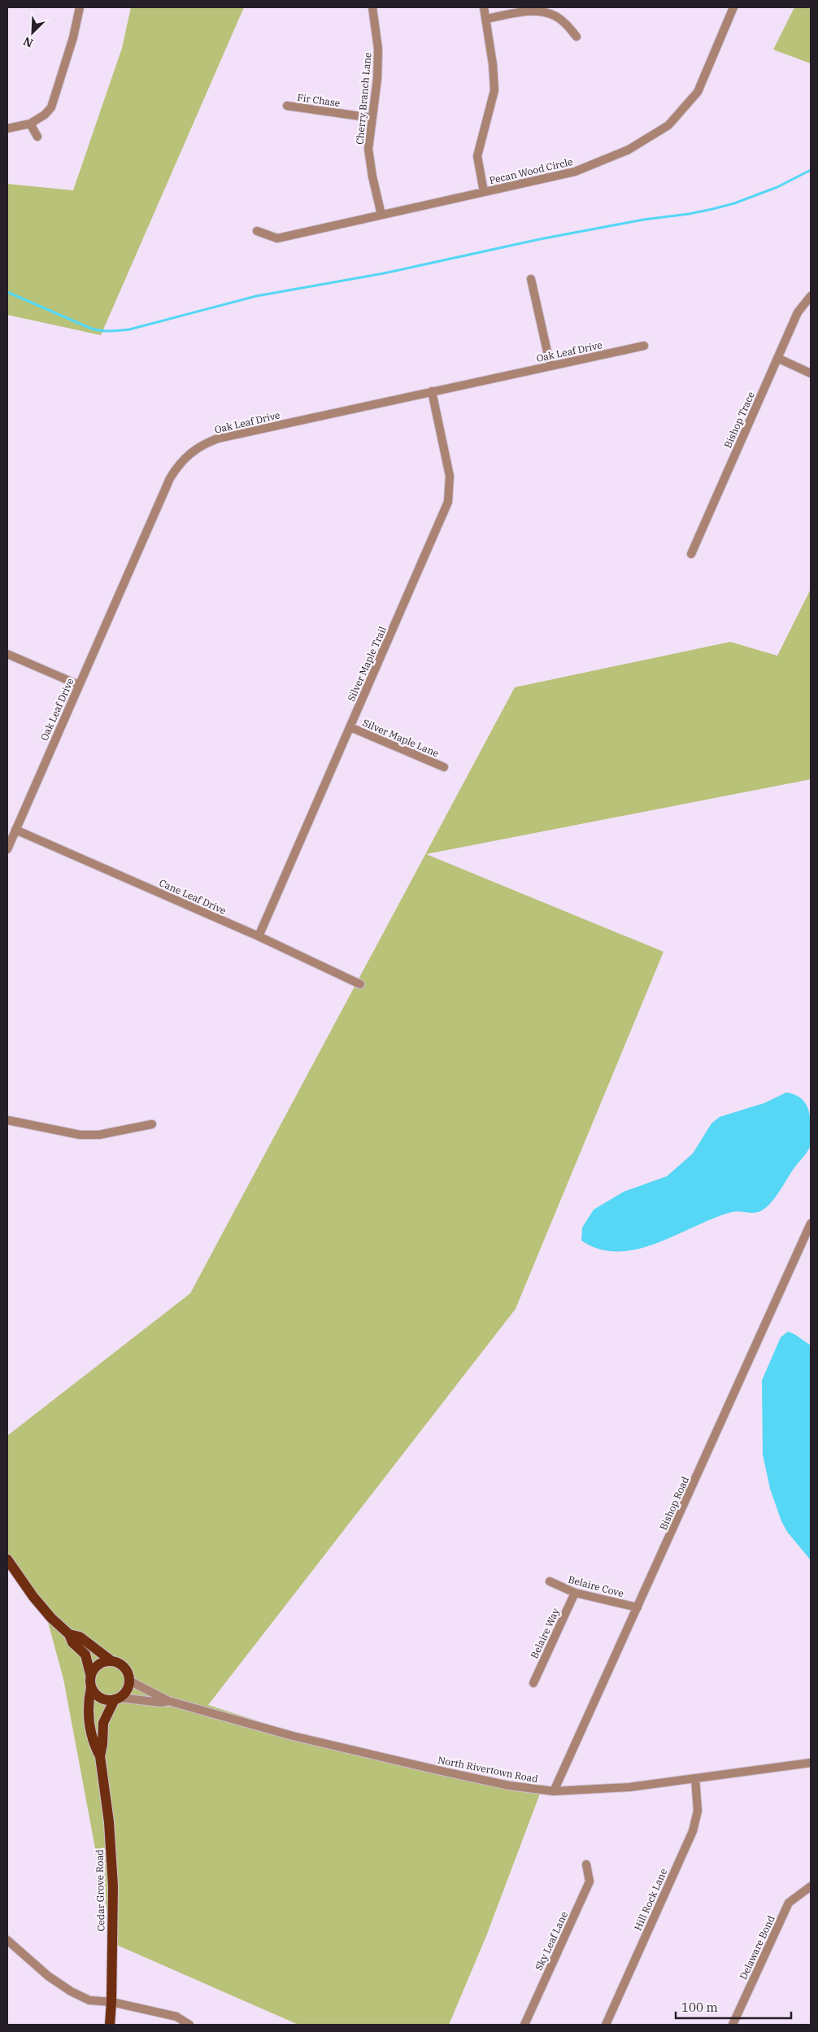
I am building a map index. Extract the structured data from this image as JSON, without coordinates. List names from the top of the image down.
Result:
{
  "streets": {
    "main road": ["Cedar Grove Road"],
    "street": [
      "Cherry Branch Lane",
      "Fir Chase",
      "Pecan Wood Circle",
      "Oak Leaf Drive",
      "Bishop Trace",
      "Silver Maple Trail",
      "Silver Maple Lane",
      "Cane Leaf Drive",
      "Bishop Road",
      "Belaire Cove",
      "Belaire Way",
      "North Rivertown Road",
      "Hill Rock Lane",
      "Sky Leaf Lane",
      "Delaware Bond"
    ]
  },
  "crossings": [
    ["Cherry Branch Lane", "Fir Chase"],
    ["Cherry Branch Lane", "Pecan Wood Circle"],
    ["Oak Leaf Drive", "Silver Maple Trail"],
    ["Oak Leaf Drive", "Cane Leaf Drive"],
    ["Silver Maple Trail", "Silver Maple Lane"],
    ["Silver Maple Trail", "Cane Leaf Drive"],
    ["Bishop Road", "Belaire Cove"],
    ["Bishop Road", "North Rivertown Road"],
    ["Belaire Cove", "Belaire Way"],
    ["North Rivertown Road", "Cedar Grove Road"],
    ["North Rivertown Road", "Hill Rock Lane"]
  ],
  "scale_bar": "100 m",
  "north": "bottom left"
}
